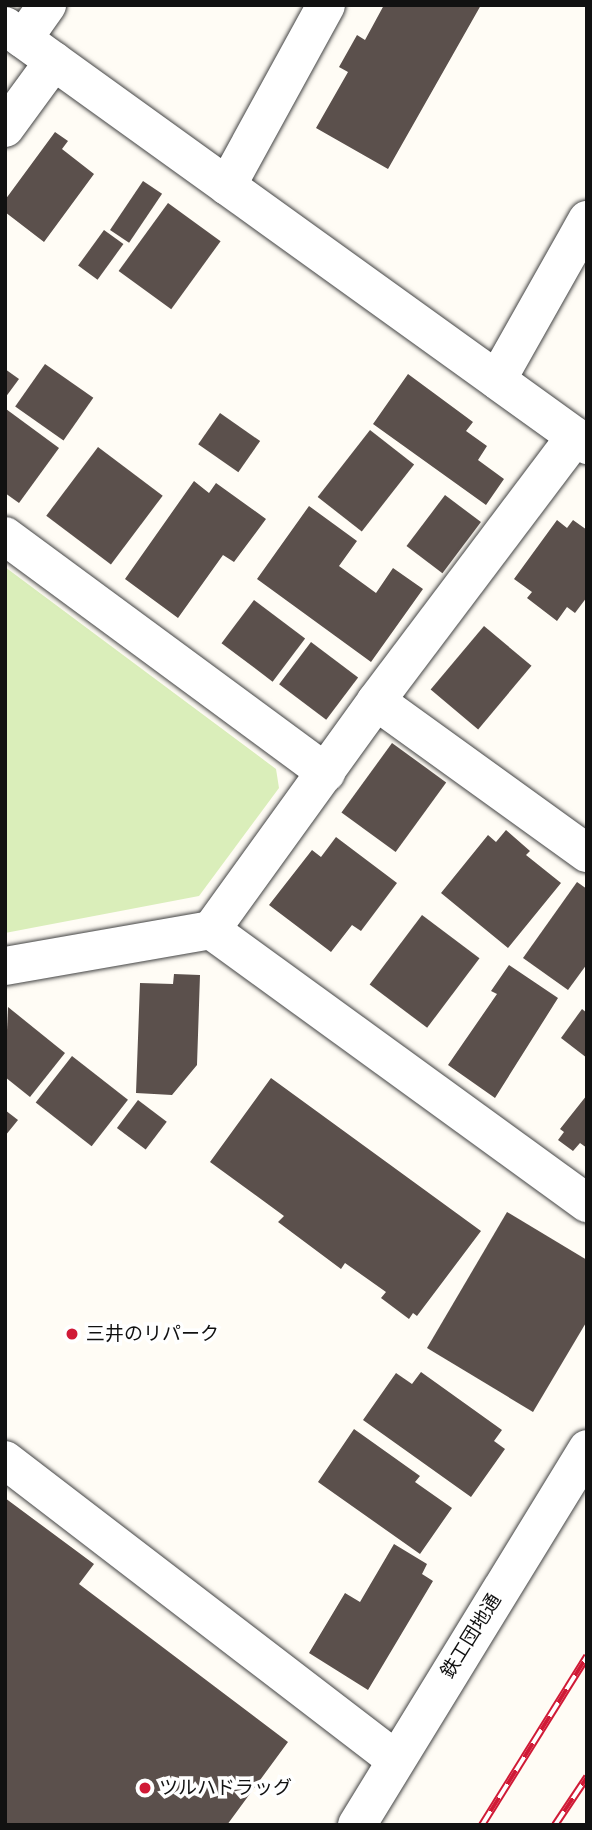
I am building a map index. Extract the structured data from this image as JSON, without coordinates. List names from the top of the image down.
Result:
{
  "streets": {
    "street": ["鉄工団地通"]
  },
  "places": ["三井のリパーク", "ツルハドラッグ"]
}
